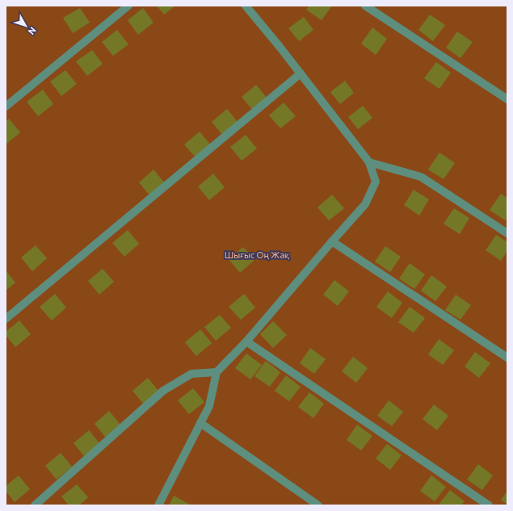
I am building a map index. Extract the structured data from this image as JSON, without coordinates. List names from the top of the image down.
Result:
{
  "parks": ["Шығыс Оң Жақ"],
  "north": "bottom right"
}
